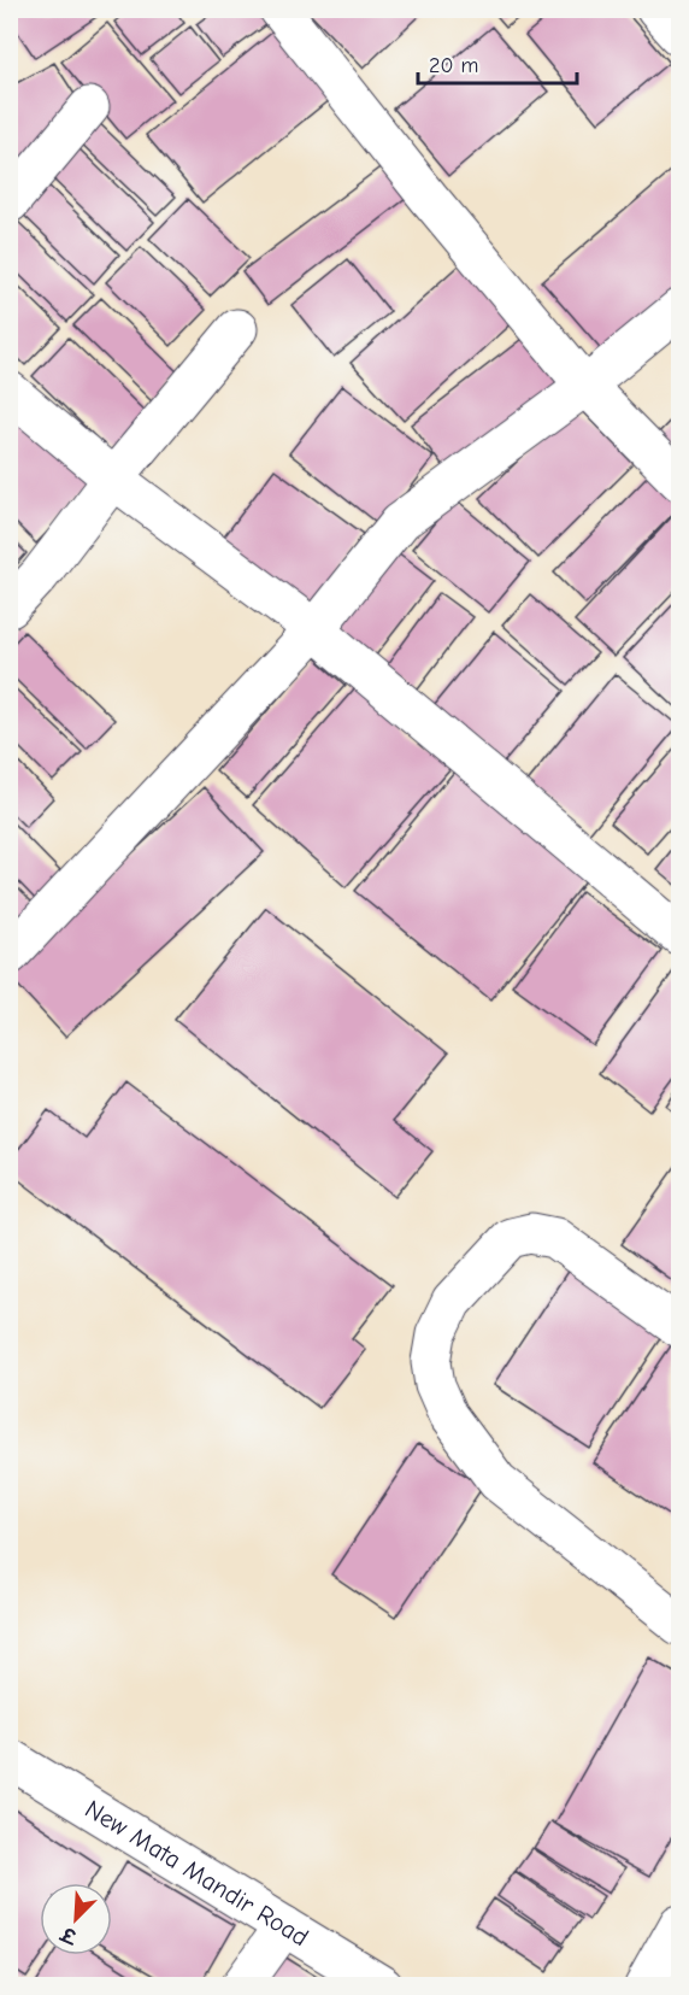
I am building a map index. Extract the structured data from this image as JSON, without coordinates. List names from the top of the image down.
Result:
{
  "streets": {
    "street": ["New Mata Mandir Road"]
  },
  "scale_bar": "20 m",
  "north": "bottom left"
}
